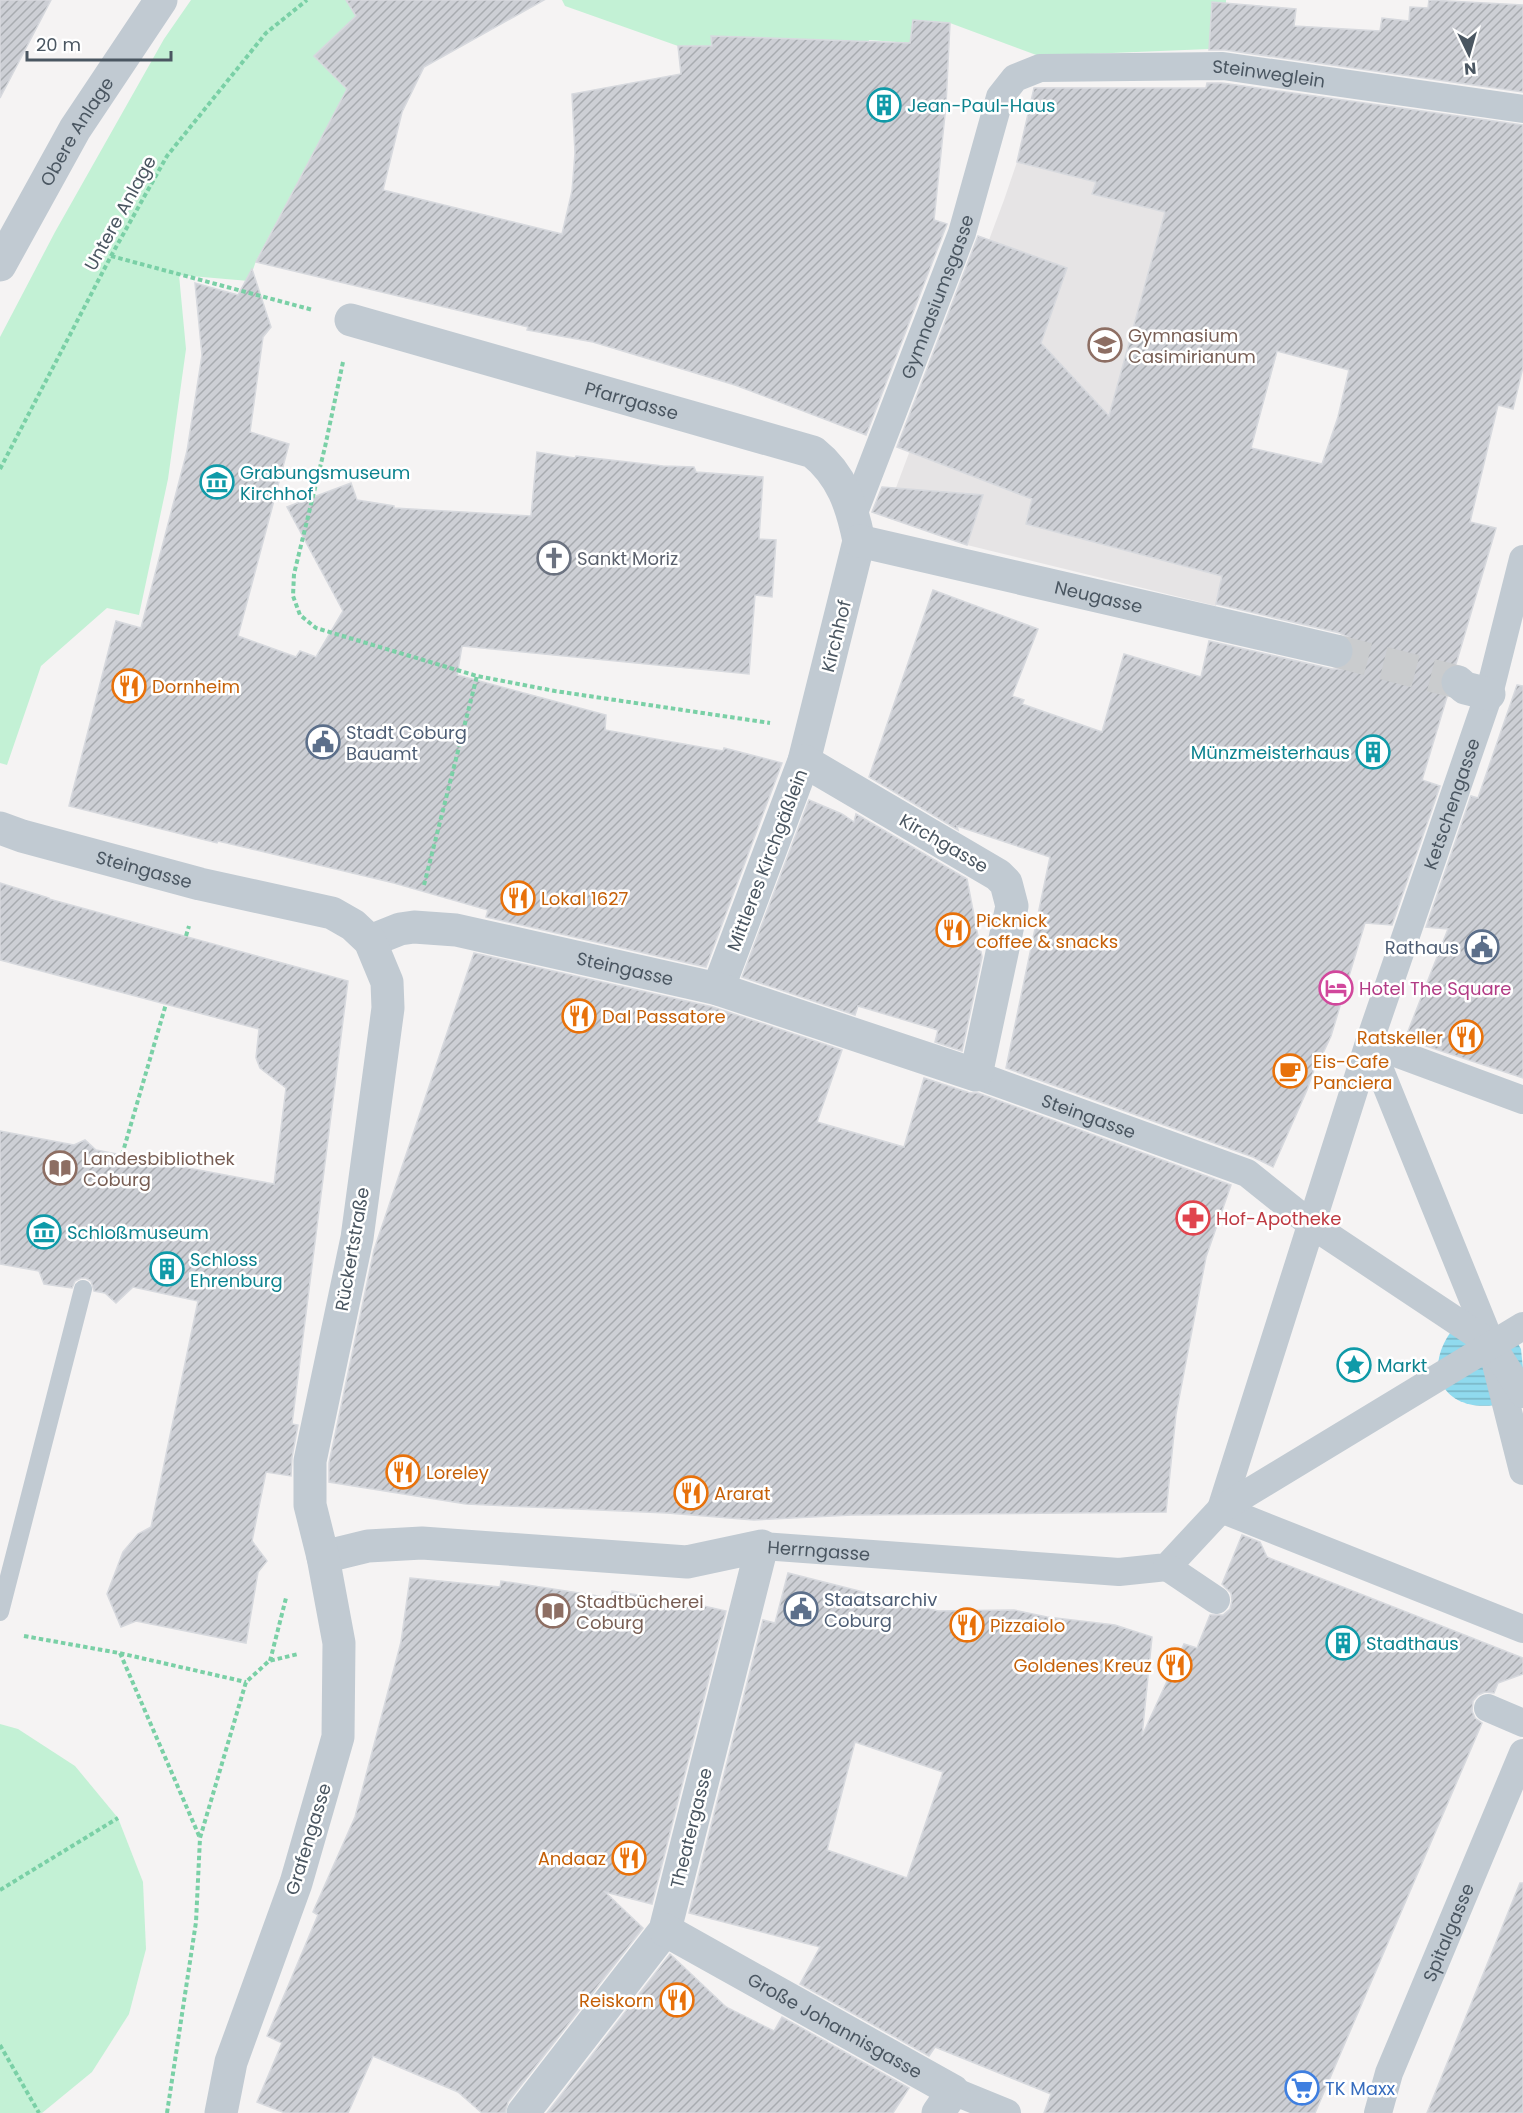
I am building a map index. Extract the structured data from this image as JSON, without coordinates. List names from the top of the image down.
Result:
{
  "streets": {
    "street": [
      "Steinweglein",
      "Obere Anlage",
      "Gymnasiumsgasse",
      "Pfarrgasse",
      "Neugasse",
      "Kirchhof",
      "Ketschengasse",
      "Kirchgasse",
      "Mittleres Kirchgäßlein",
      "Steingasse",
      "Rückertstraße",
      "Herrngasse",
      "Theatergasse",
      "Grafengasse",
      "Spitalgasse",
      "Große Johannisgasse"
    ],
    "path": ["Untere Anlage"]
  },
  "crossings": [
    ["Steinweglein", "Gymnasiumsgasse"],
    ["Gymnasiumsgasse", "Pfarrgasse"],
    ["Gymnasiumsgasse", "Neugasse"],
    ["Gymnasiumsgasse", "Kirchhof"],
    ["Pfarrgasse", "Neugasse"],
    ["Pfarrgasse", "Kirchhof"],
    ["Neugasse", "Kirchhof"],
    ["Kirchhof", "Mittleres Kirchgäßlein"],
    ["Kirchgasse", "Mittleres Kirchgäßlein"],
    ["Kirchgasse", "Steingasse"],
    ["Mittleres Kirchgäßlein", "Steingasse"],
    ["Steingasse", "Rückertstraße"],
    ["Rückertstraße", "Herrngasse"],
    ["Rückertstraße", "Grafengasse"],
    ["Herrngasse", "Theatergasse"],
    ["Herrngasse", "Grafengasse"],
    ["Theatergasse", "Große Johannisgasse"]
  ],
  "places": {
    "building": [
      "Jean-Paul-Haus",
      "Münzmeisterhaus",
      "Schloss Ehrenburg",
      "Stadthaus"
    ],
    "school or university": ["Gymnasium Casimirianum"],
    "museum": ["Grabungsmuseum Kirchhof", "Schloßmuseum"],
    "church": ["Sankt Moriz"],
    "restaurant": [
      "Dornheim",
      "Lokal 1627",
      "Picknick coffee & snacks",
      "Dal Passatore",
      "Ratskeller",
      "Loreley",
      "Ararat",
      "Pizzaiolo",
      "Goldenes Kreuz",
      "Andaaz",
      "Reiskorn"
    ],
    "public building": ["Stadt Coburg Bauamt", "Rathaus", "Staatsarchiv Coburg"],
    "hotel": ["Hotel The Square"],
    "cafe": ["Eis-Cafe Panciera"],
    "library": ["Landesbibliothek Coburg", "Stadtbücherei Coburg"],
    "pharmacy": ["Hof-Apotheke"],
    "place": ["Markt"],
    "supermarket": ["TK Maxx"]
  },
  "scale_bar": "20 m",
  "north": "bottom"
}
